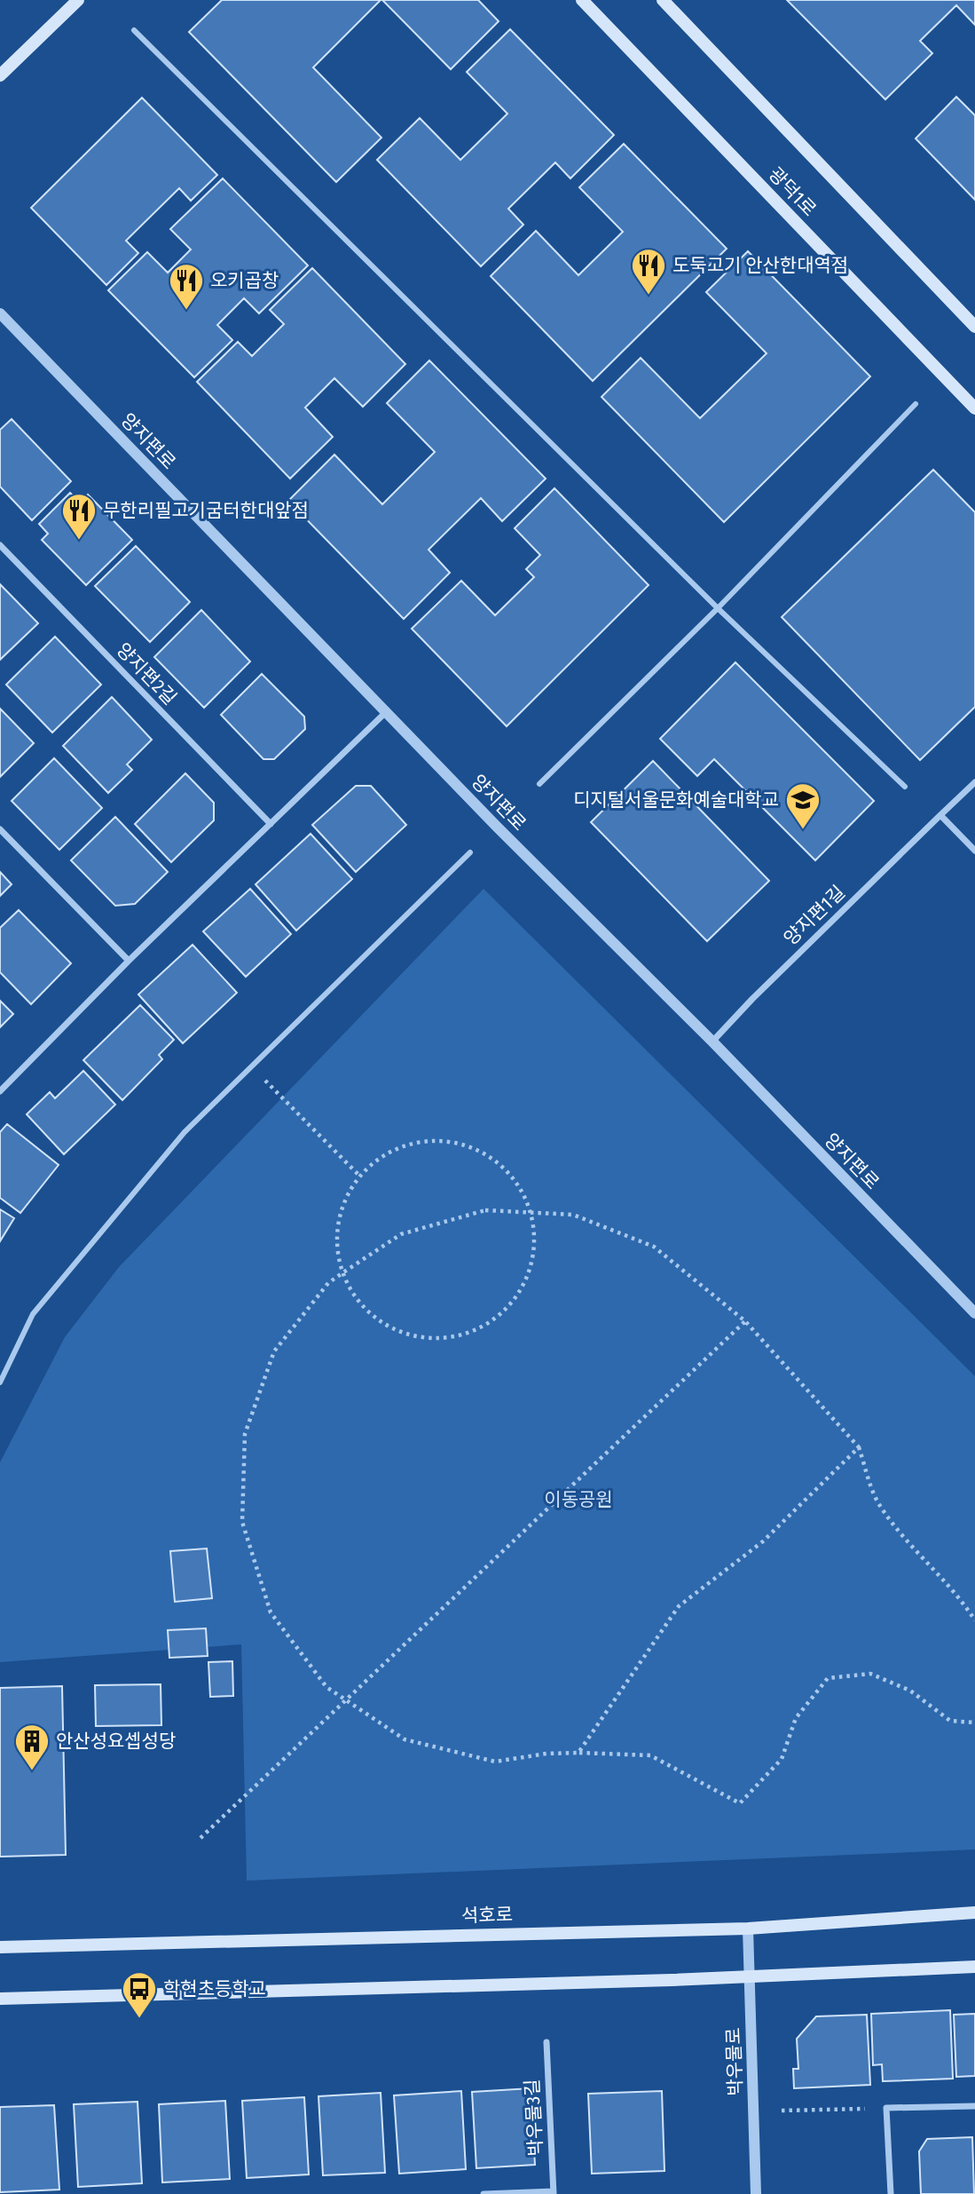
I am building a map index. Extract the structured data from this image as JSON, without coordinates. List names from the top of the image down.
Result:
{
  "streets": {
    "main road": ["광덕1로", "석호로"],
    "street": [
      "양지편로",
      "양지편2길",
      "양지편1길",
      "박우물로",
      "박우물3길"
    ]
  },
  "crossings": [
    ["양지편로", "양지편1길"],
    ["석호로", "박우물로"]
  ],
  "parks": ["이동공원"],
  "places": {
    "restaurant": ["도둑고기 안산한대역점", "오키곱창", "무한리필고기굼터한대앞점"],
    "school or university": ["디지털서울문화예술대학교"],
    "building": ["안산성요셉성당"],
    "bus stop": ["학현초등학교"]
  }
}
